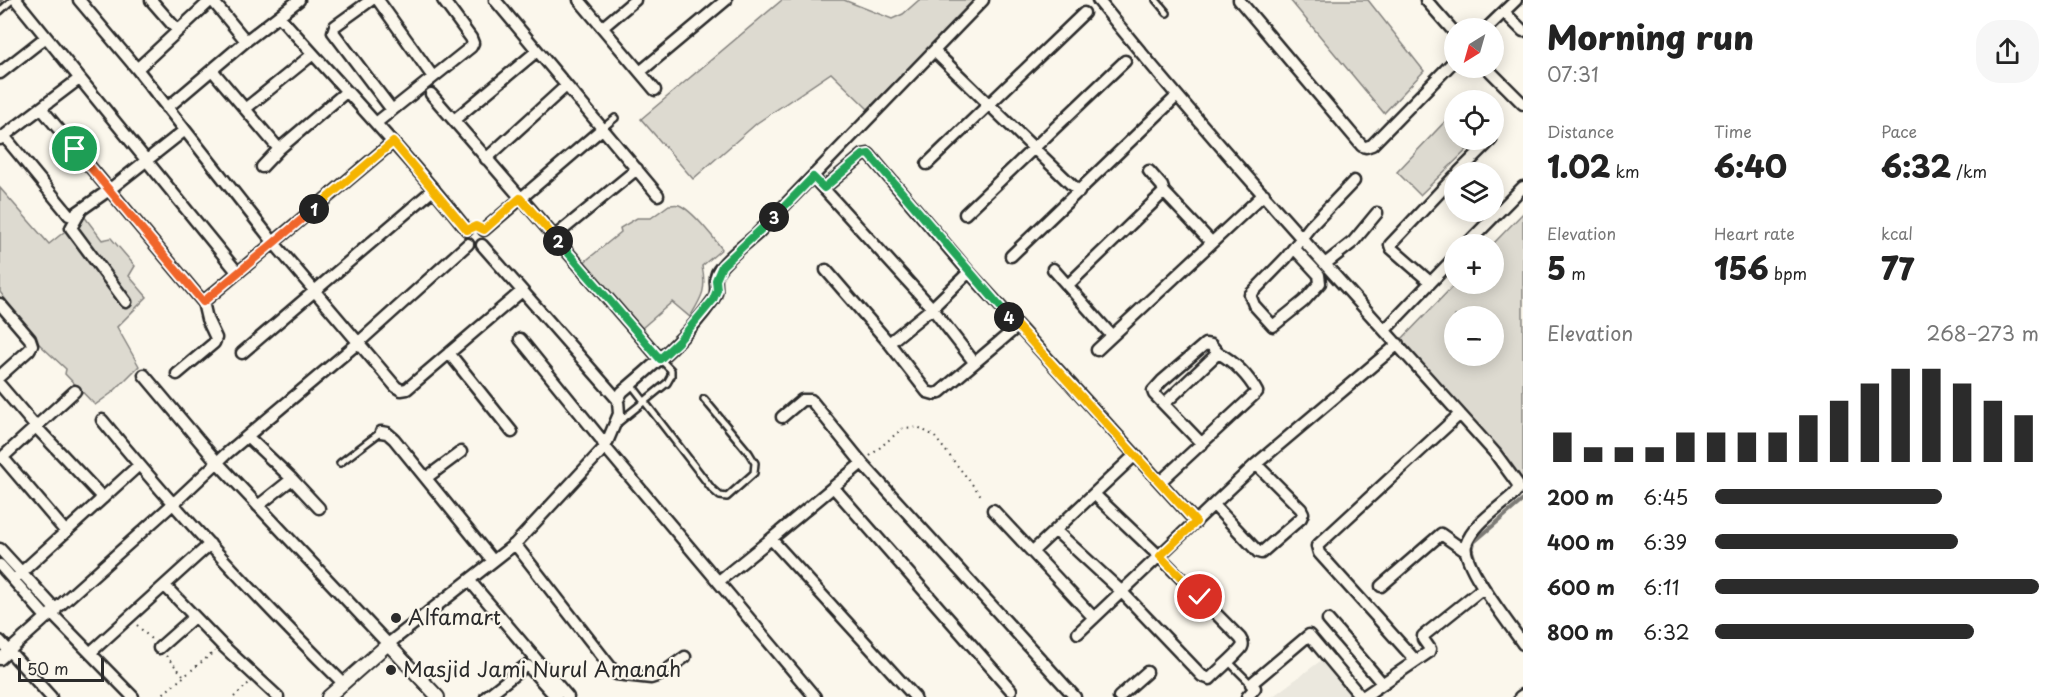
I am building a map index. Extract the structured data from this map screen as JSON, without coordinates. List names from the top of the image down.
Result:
{
  "places": ["Alfamart", "Masjid Jami Nurul Amanah"],
  "scale_bar": "50 m",
  "north": "bottom left",
  "page": {
    "heading": ["Morning run", "07:31"],
    "map_buttons": ["+", "−"],
    "stats": [
      ["Distance", "1.02 km"],
      ["Time", "6:40"],
      ["Pace", "6:32 /km"],
      ["Elevation", "5 m"],
      ["Heart rate", "156 bpm"],
      ["kcal", "77"]
    ],
    "pins": [
      "1",
      "3",
      "2",
      "4"
    ],
    "chart": ["Elevation", "268–273 m"],
    "list": [
      {
        "name": "200 m",
        "note": "6:45"
      },
      {
        "name": "400 m",
        "note": "6:39"
      },
      {
        "name": "600 m",
        "note": "6:11"
      },
      {
        "name": "800 m",
        "note": "6:32"
      }
    ],
    "scale": "50 m"
  }
}
